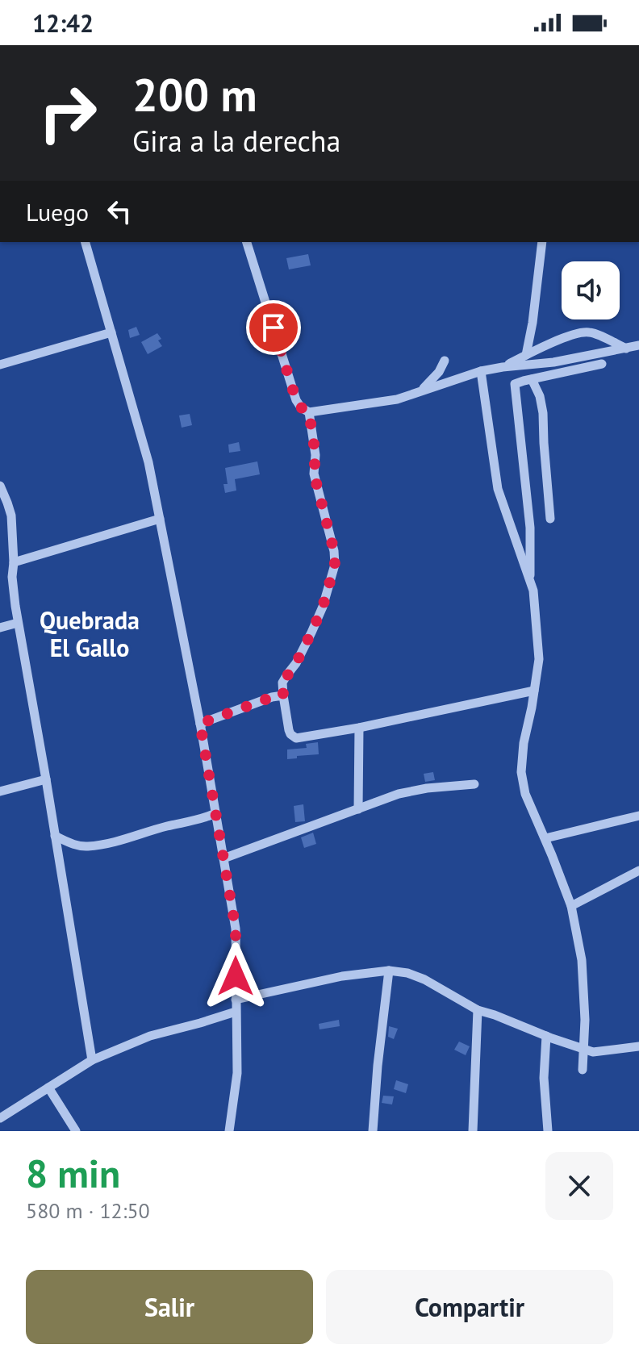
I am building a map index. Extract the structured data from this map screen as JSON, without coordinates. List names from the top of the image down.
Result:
{
  "districts": ["Quebrada El Gallo"],
  "page": {
    "status": "12:42",
    "turn": ["200 m", "Gira a la derecha"],
    "then": "Luego",
    "heading": ["8 min", "580 m · 12:50"],
    "buttons": ["Salir", "Compartir"]
  }
}
